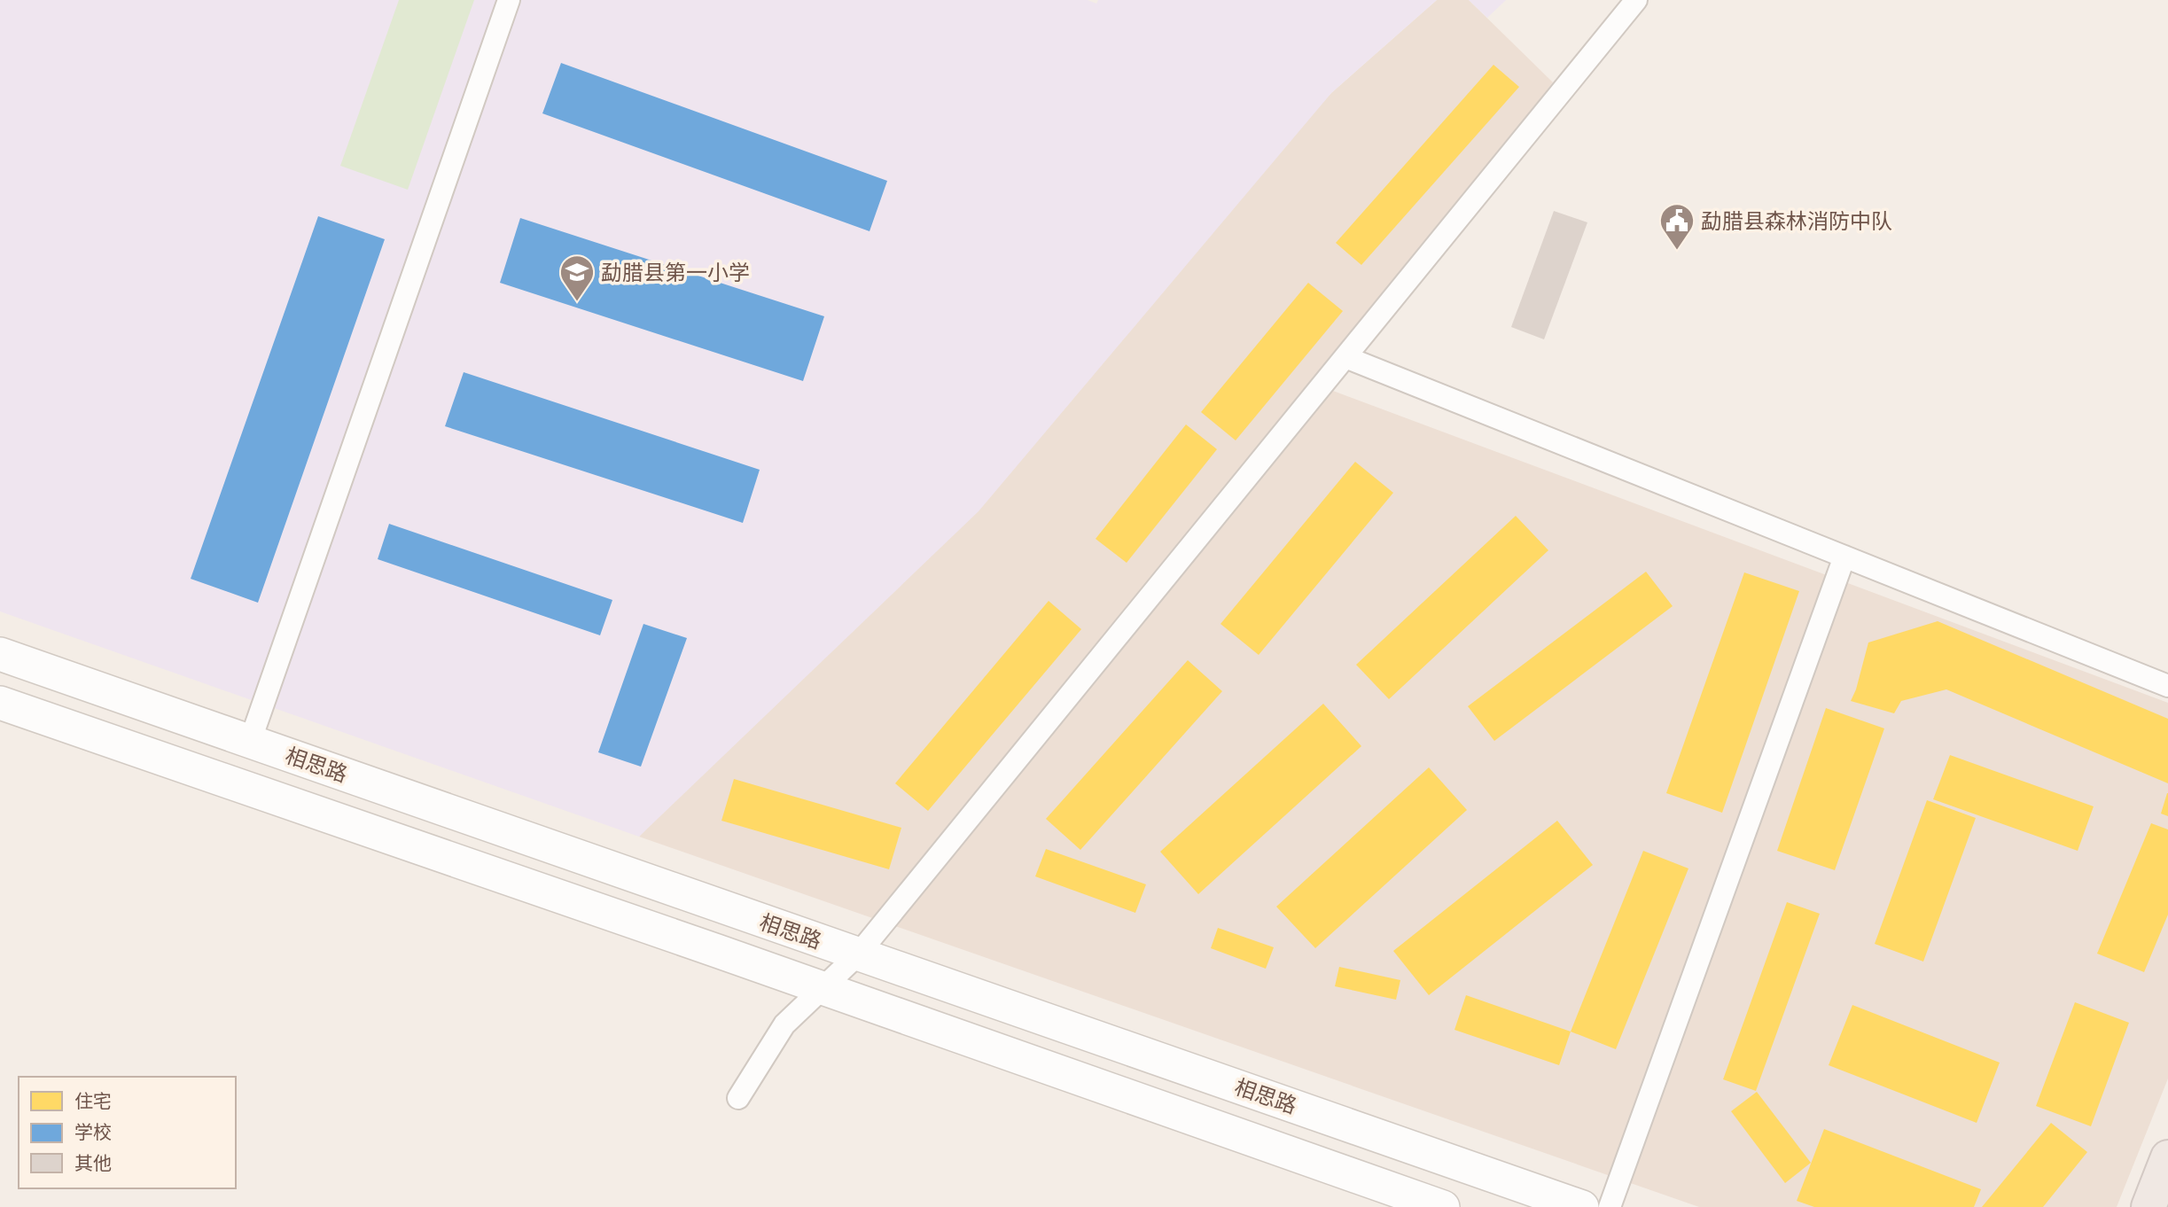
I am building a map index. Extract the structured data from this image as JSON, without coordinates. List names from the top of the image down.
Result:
{
  "streets": {
    "main road": ["相思路"]
  },
  "places": {
    "public building": ["勐腊县森林消防中队"],
    "school or university": ["勐腊县第一小学"]
  },
  "legend": ["住宅", "学校", "其他"]
}
